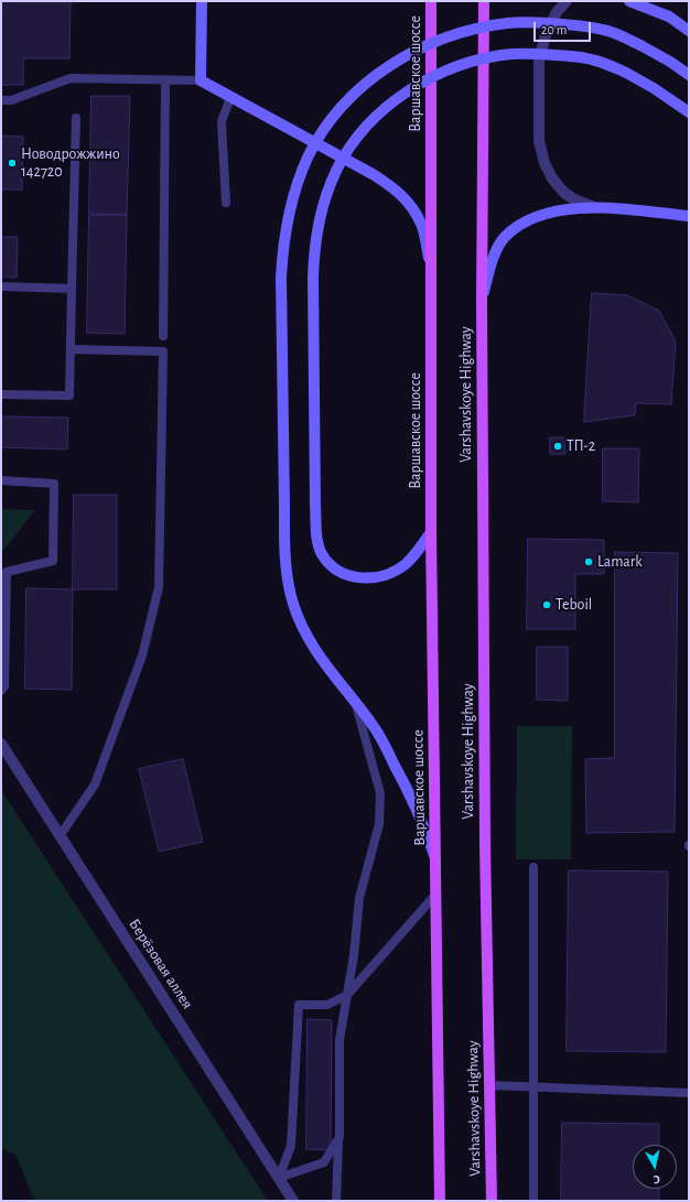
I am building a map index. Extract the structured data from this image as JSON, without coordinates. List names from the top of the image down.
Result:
{
  "streets": {
    "main road": ["Варшавское шоссе", "Varshavskoye Highway"],
    "street": ["Берёзовая аллея"]
  },
  "places": [
    "Новодрожжино 142720",
    "ТП-2",
    "Lamark",
    "Teboil"
  ],
  "scale_bar": "20 m",
  "north": "bottom"
}
